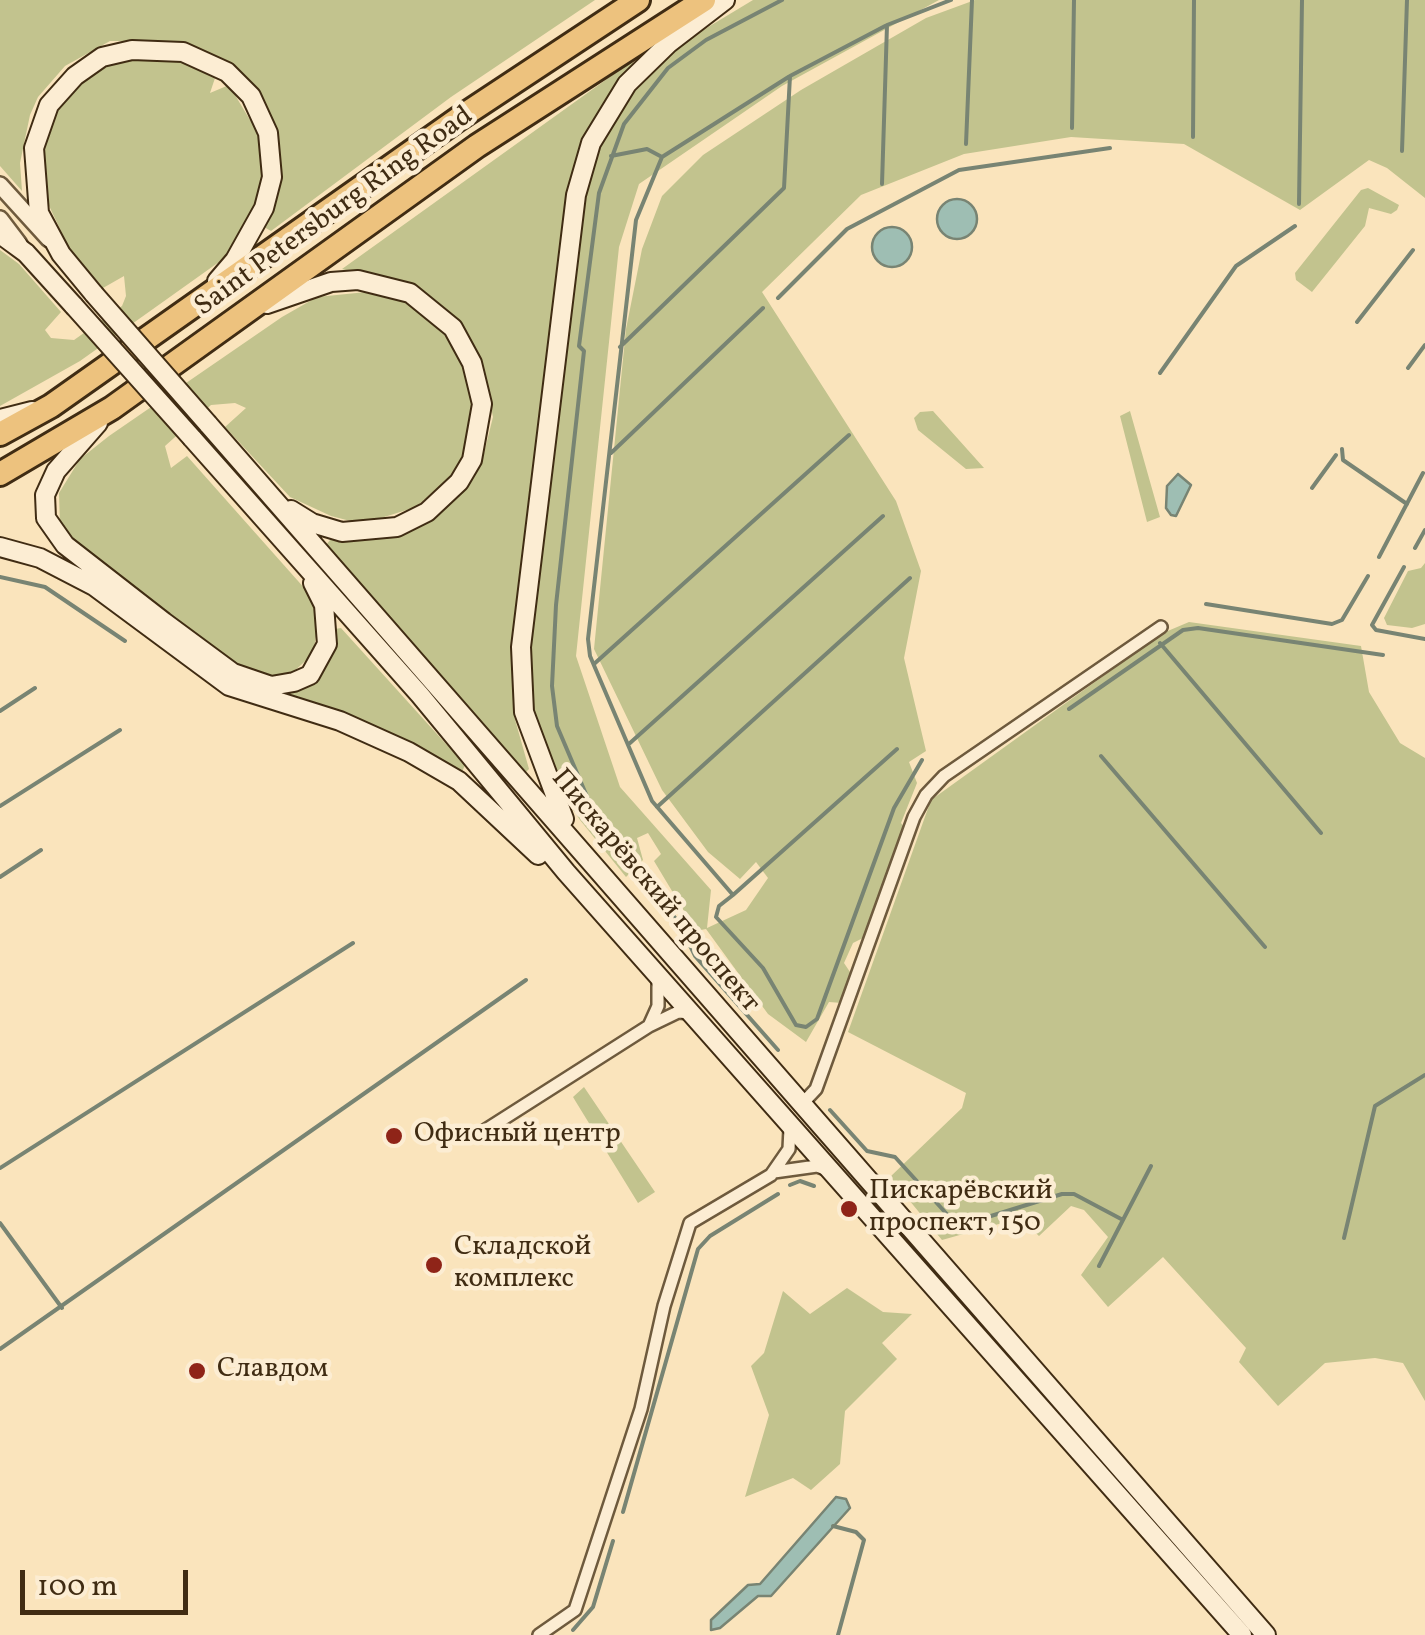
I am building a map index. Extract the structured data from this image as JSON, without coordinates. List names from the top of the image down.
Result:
{
  "streets": {
    "highway": ["Saint Petersburg Ring Road"],
    "main road": ["Пискарёвский проспект"]
  },
  "places": [
    "Офисный центр",
    "Пискарёвский проспект, 150",
    "Складской комплекс",
    "Славдом"
  ],
  "scale_bar": "100 m"
}
